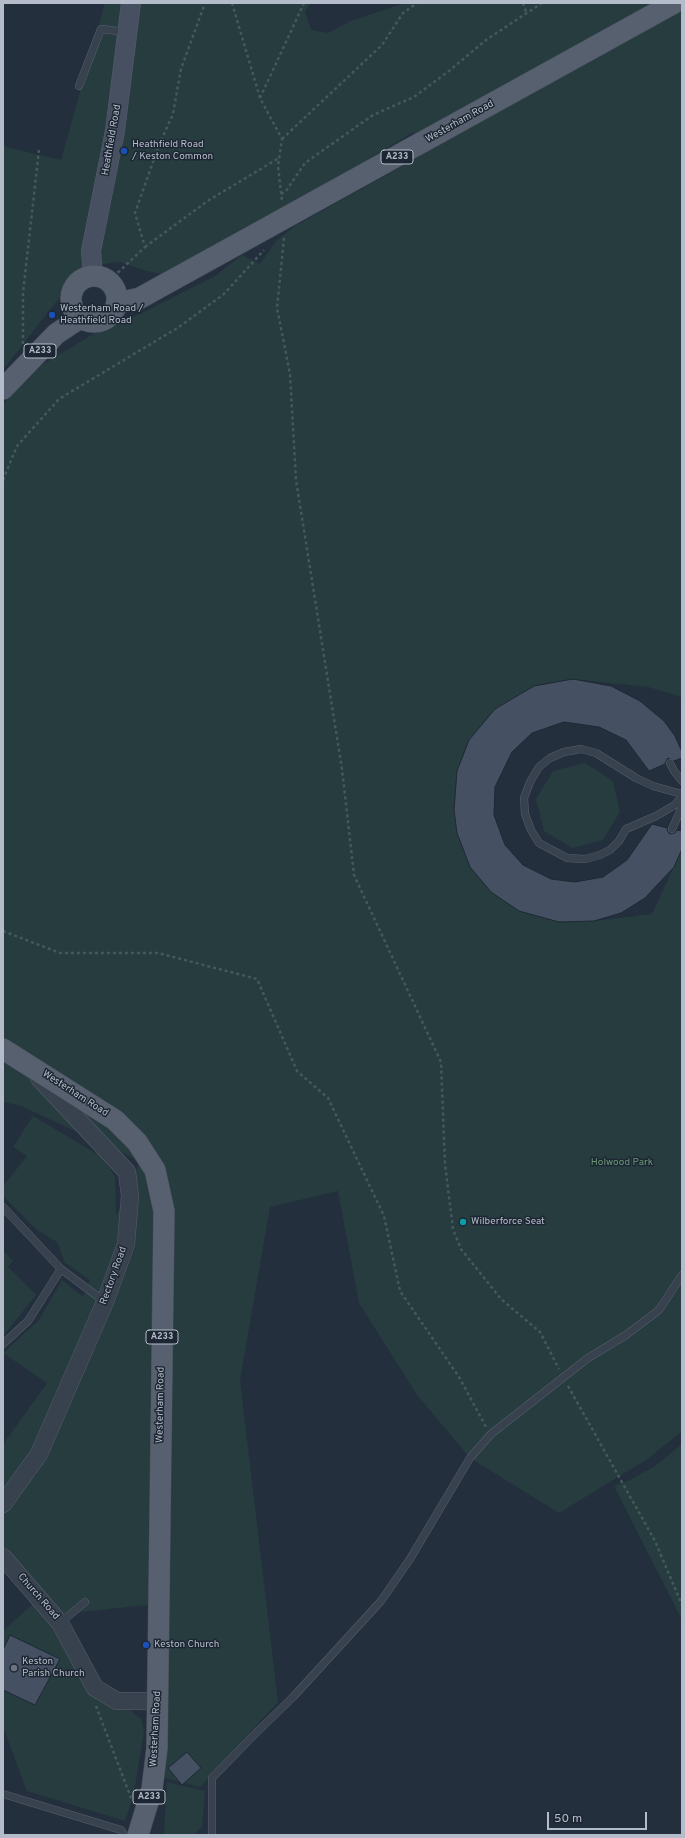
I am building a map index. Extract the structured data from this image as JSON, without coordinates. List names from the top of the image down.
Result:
{
  "streets": {
    "main road": ["Westerham Road", "Heathfield Road", "A233"],
    "street": ["Rectory Road", "Church Road"]
  },
  "crossings": [
    ["Westerham Road", "Heathfield Road"],
    ["Westerham Road", "A233"],
    ["Westerham Road", "Rectory Road"],
    ["Westerham Road", "Church Road"],
    ["Heathfield Road", "A233"]
  ],
  "parks": ["Holwood Park"],
  "places": [
    "Heathfield Road / Keston Common",
    "Westerham Road / Heathfield Road",
    "Wilberforce Seat",
    "Keston Church",
    "Keston Parish Church"
  ],
  "scale_bar": "50 m"
}
